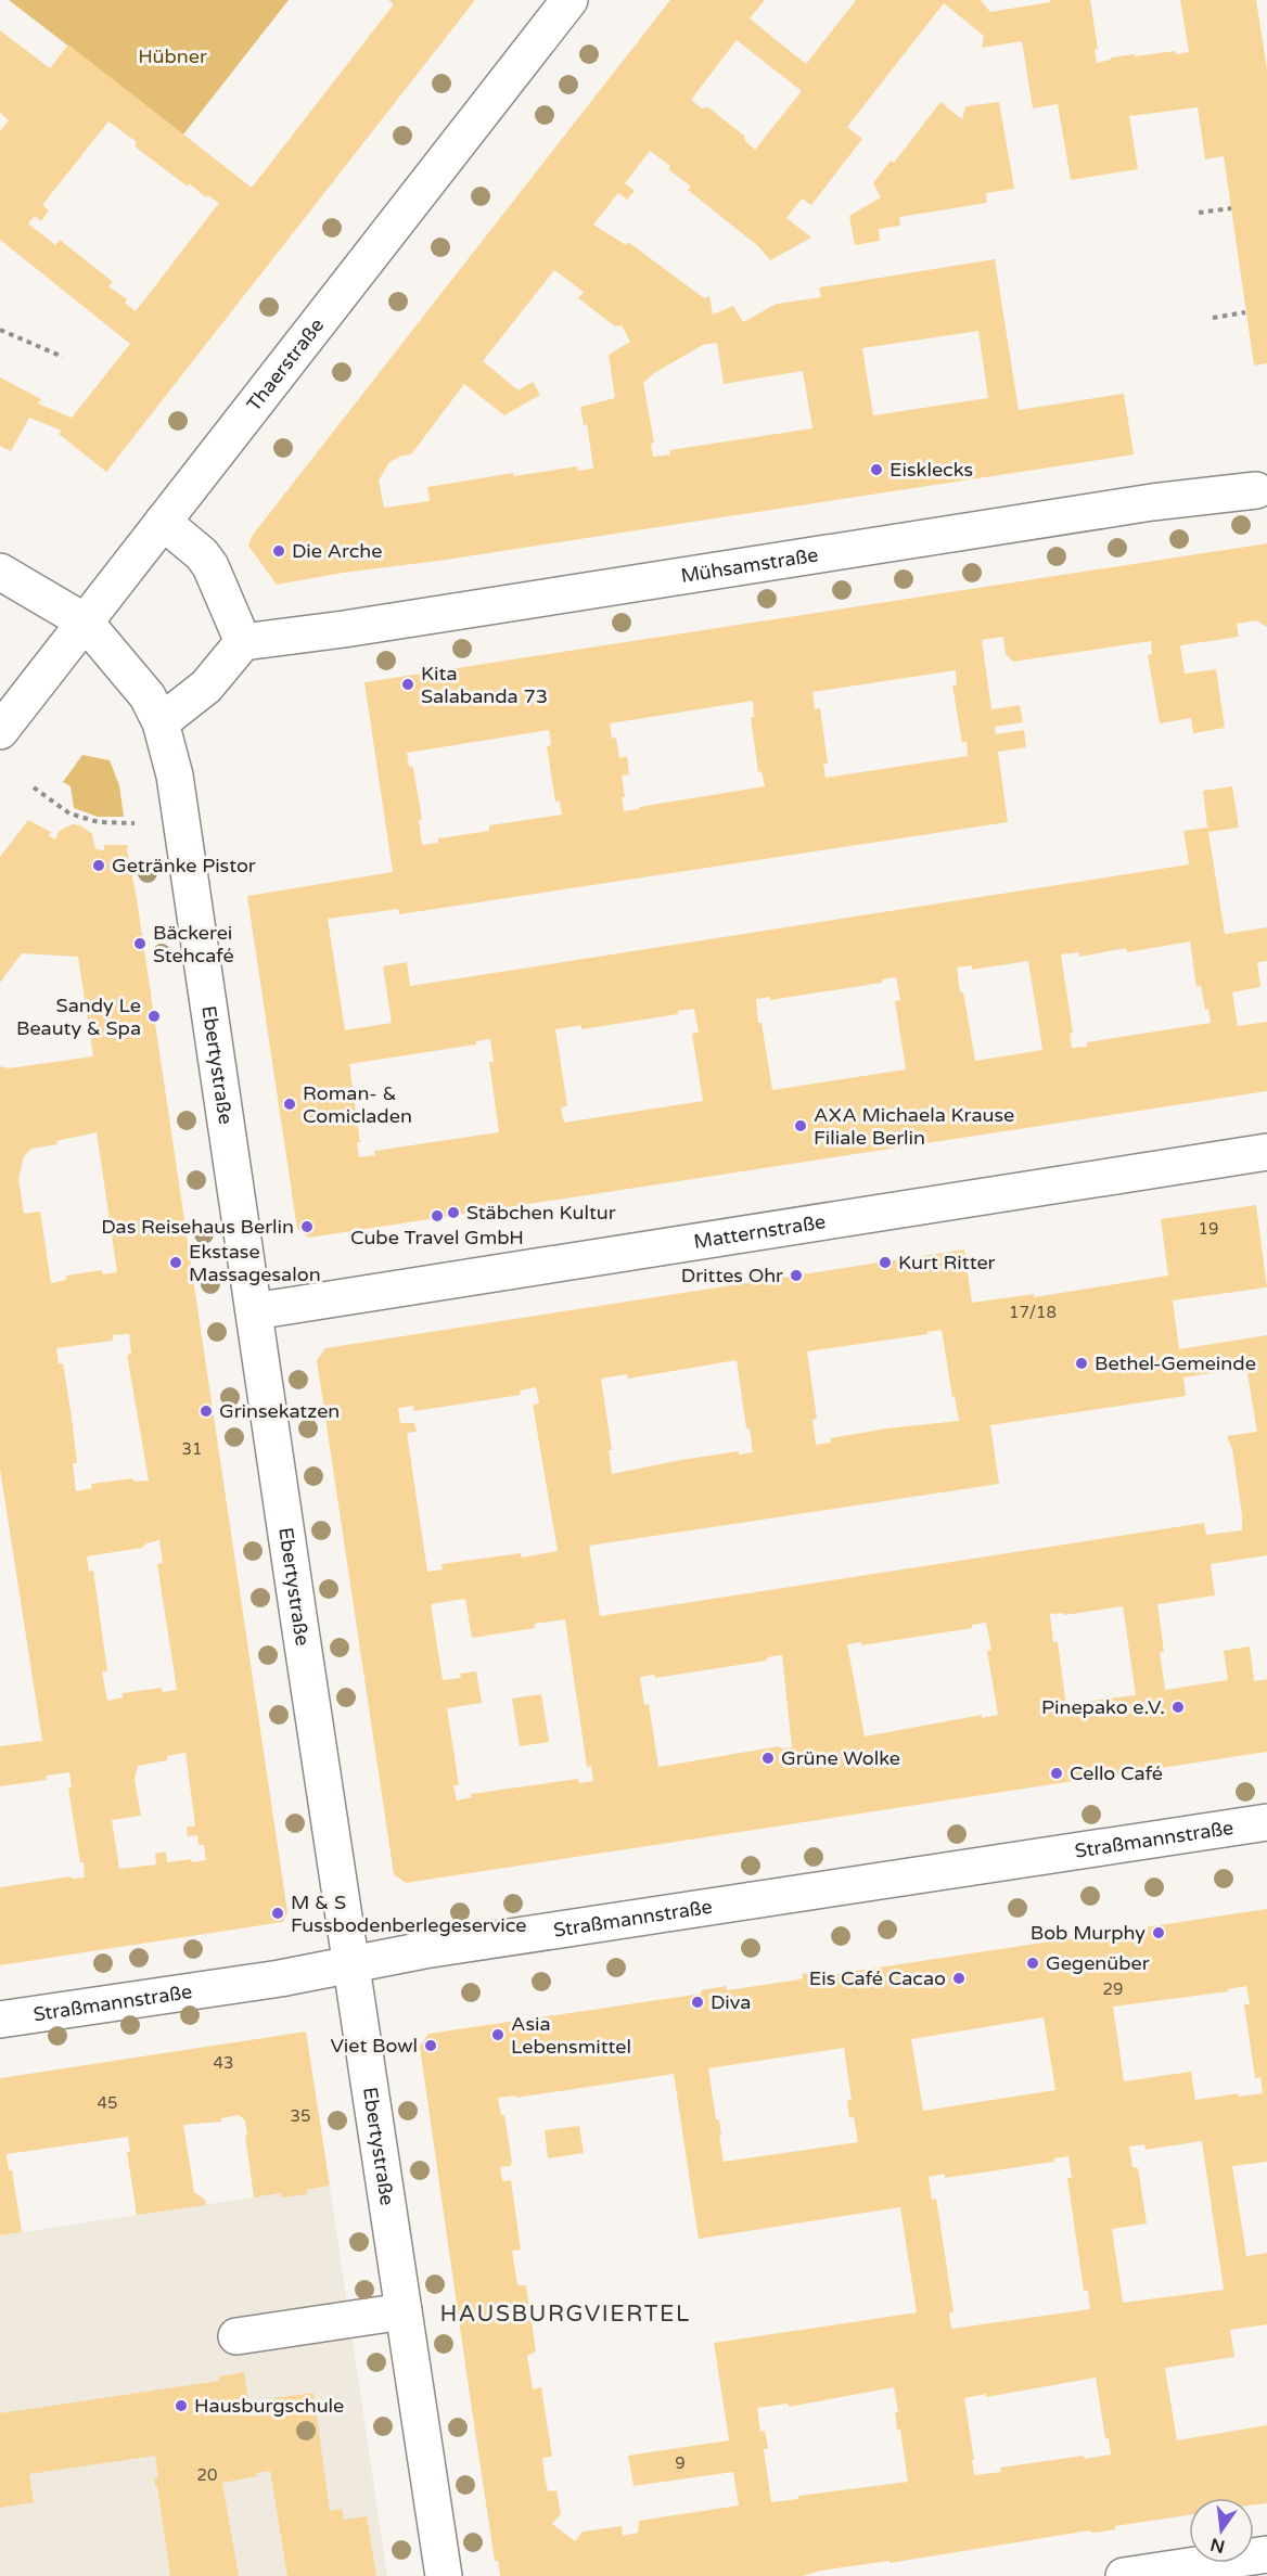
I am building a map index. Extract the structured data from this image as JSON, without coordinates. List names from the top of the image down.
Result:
{
  "streets": {
    "street": [
      "Thaerstraße",
      "Mühsamstraße",
      "Ebertystraße",
      "Matternstraße",
      "Straßmannstraße"
    ]
  },
  "crossings": [
    ["Thaerstraße", "Ebertystraße"],
    ["Ebertystraße", "Matternstraße"],
    ["Ebertystraße", "Straßmannstraße"]
  ],
  "districts": ["HAUSBURGVIERTEL"],
  "parks": ["Hübner"],
  "places": [
    "Eisklecks",
    "Die Arche",
    "Kita Salabanda 73",
    "Getränke Pistor",
    "Bäckerei Stehcafé",
    "Sandy Le Beauty & Spa",
    "Roman- & Comicladen",
    "AXA Michaela Krause Filiale Berlin",
    "Stäbchen Kultur",
    "Cube Travel GmbH",
    "Das Reisehaus Berlin",
    "Ekstase Massagesalon",
    "Kurt Ritter",
    "Drittes Ohr",
    "Bethel-Gemeinde",
    "Grinsekatzen",
    "Pinepako e.V.",
    "Grüne Wolke",
    "Cello Café",
    "M & S Fussbodenberlegeservice",
    "Bob Murphy",
    "Gegenüber",
    "Eis Café Cacao",
    "Diva",
    "Asia Lebensmittel",
    "Viet Bowl",
    "Hausburgschule"
  ],
  "house_numbers": [
    "19",
    "17/18",
    "31",
    "29",
    "43",
    "45",
    "35",
    "9",
    "20"
  ],
  "north": "bottom"
}
